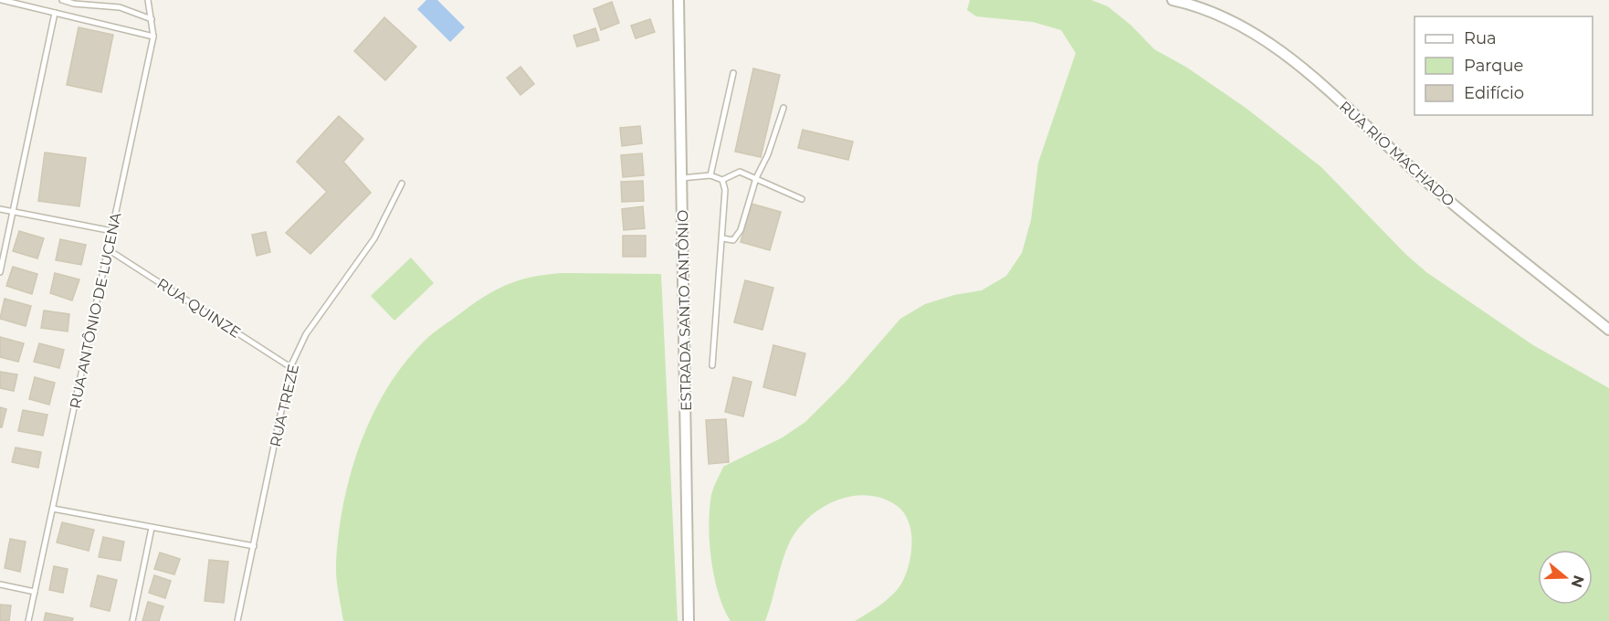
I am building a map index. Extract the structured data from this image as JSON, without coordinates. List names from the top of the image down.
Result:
{
  "streets": {
    "street": ["RUA RIO MACHADO", "ESTRADA SANTO ANTÔNIO"],
    "lane": ["RUA QUINZE", "RUA ANTÔNIO DE LUCENA", "RUA TREZE"]
  },
  "crossings": [
    ["RUA QUINZE", "RUA ANTÔNIO DE LUCENA"],
    ["RUA QUINZE", "RUA TREZE"]
  ],
  "legend": ["Rua", "Parque", "Edifício"],
  "north": "right"
}
